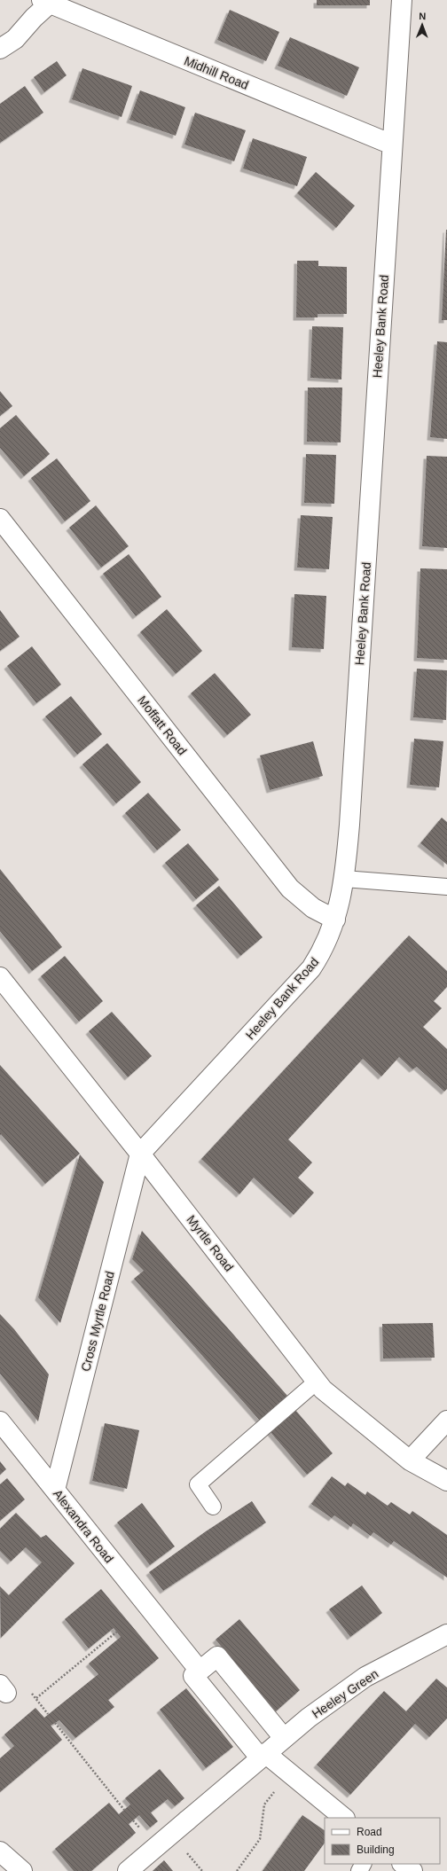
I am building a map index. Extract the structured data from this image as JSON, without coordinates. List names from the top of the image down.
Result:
{
  "streets": {
    "street": [
      "Midhill Road",
      "Heeley Bank Road",
      "Moffatt Road",
      "Myrtle Road",
      "Cross Myrtle Road",
      "Alexandra Road",
      "Heeley Green"
    ]
  },
  "crossings": [
    ["Midhill Road", "Heeley Bank Road"],
    ["Heeley Bank Road", "Moffatt Road"],
    ["Heeley Bank Road", "Myrtle Road"],
    ["Heeley Bank Road", "Cross Myrtle Road"],
    ["Myrtle Road", "Cross Myrtle Road"],
    ["Cross Myrtle Road", "Alexandra Road"]
  ],
  "legend": ["Road", "Building"],
  "north": "top"
}
